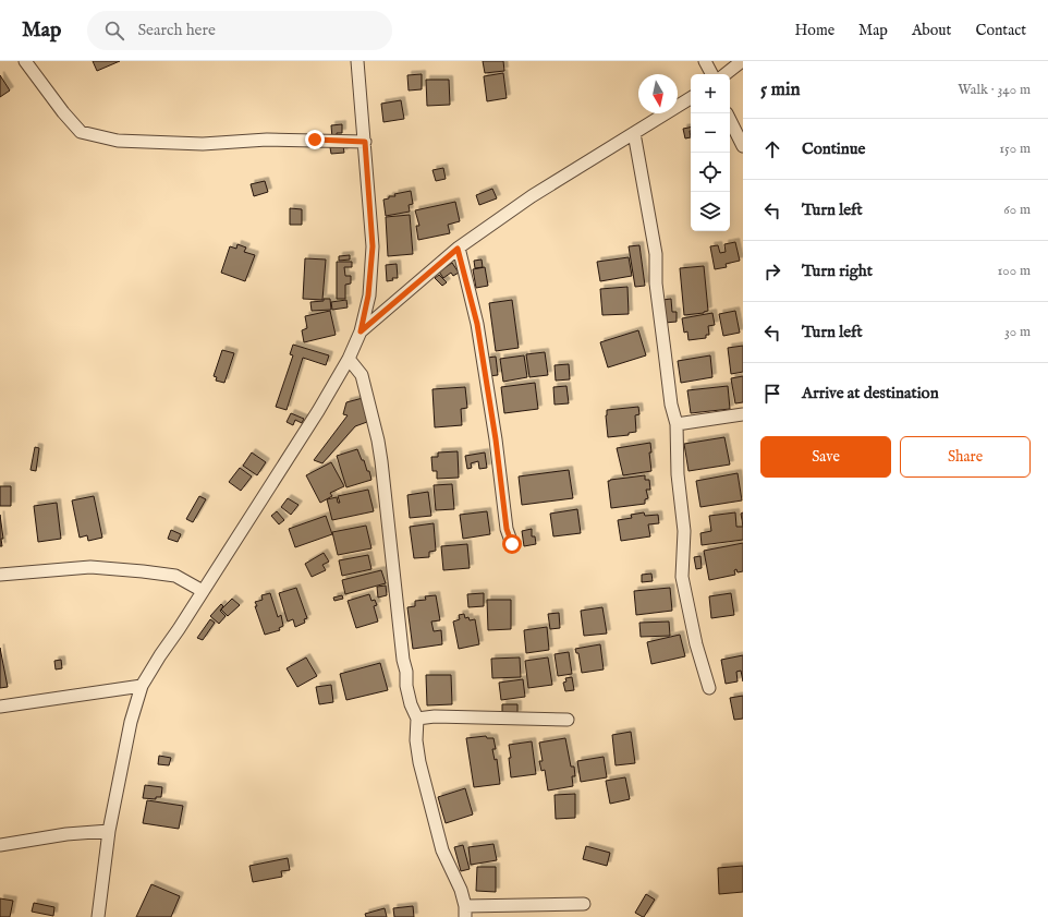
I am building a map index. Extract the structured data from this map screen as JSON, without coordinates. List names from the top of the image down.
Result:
{
  "north": "bottom",
  "page": {
    "header": "Map",
    "search": "Search here",
    "nav": [
      "Home",
      "Map",
      "About",
      "Contact"
    ],
    "heading": ["5 min", "Walk · 340 m"],
    "map_buttons": ["+", "−"],
    "list": [
      ["Continue", "150 m"],
      ["Turn left", "60 m"],
      ["Turn right", "100 m"],
      ["Turn left", "30 m"],
      "Arrive at destination"
    ],
    "buttons": ["Save", "Share"]
  }
}
